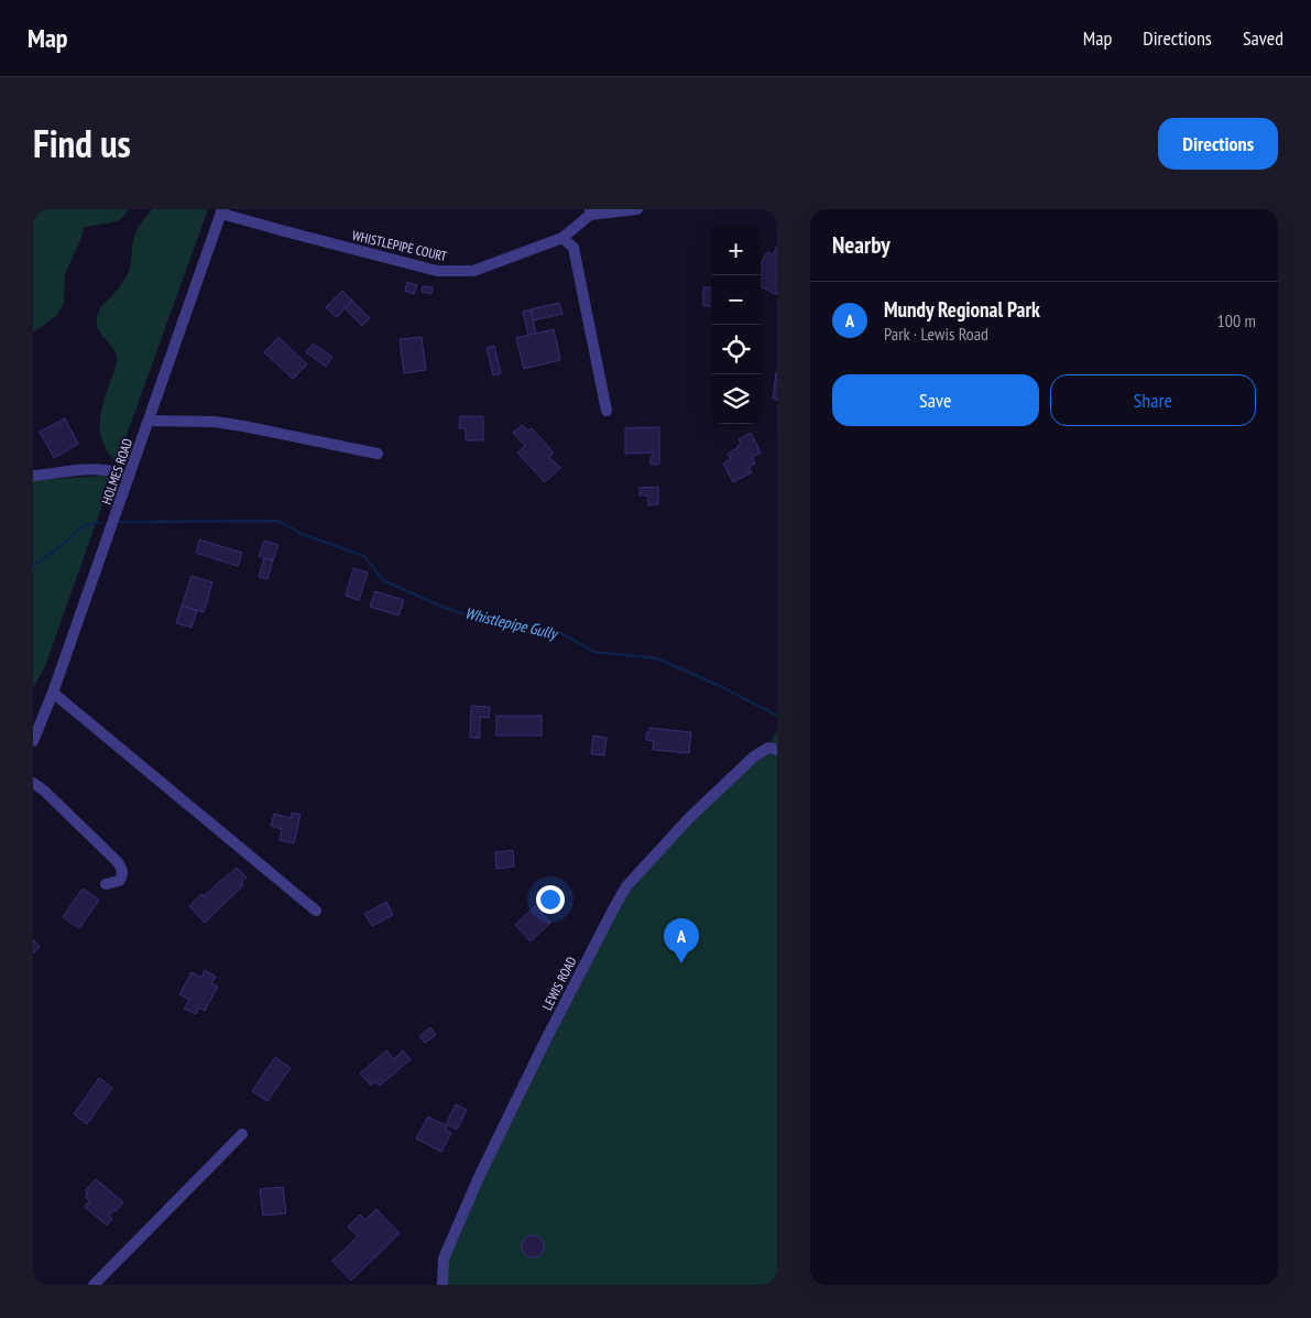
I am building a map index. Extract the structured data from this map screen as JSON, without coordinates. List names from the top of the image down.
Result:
{
  "streets": {
    "street": ["WHISTLEPIPE COURT", "HOLMES ROAD", "LEWIS ROAD"]
  },
  "crossings": [
    ["WHISTLEPIPE COURT", "HOLMES ROAD"]
  ],
  "water": ["Whistlepipe Gully"],
  "page": {
    "header": "Map",
    "nav": ["Map", "Directions", "Saved"],
    "title": "Find us",
    "buttons": [
      "Directions",
      ["Save", "Share"]
    ],
    "heading": "Nearby",
    "map_buttons": ["+", "−"],
    "list": [
      {
        "mark": "A",
        "name": "Mundy Regional Park",
        "note": "Park · Lewis Road",
        "value": "100 m"
      }
    ],
    "pins": "A"
  }
}
